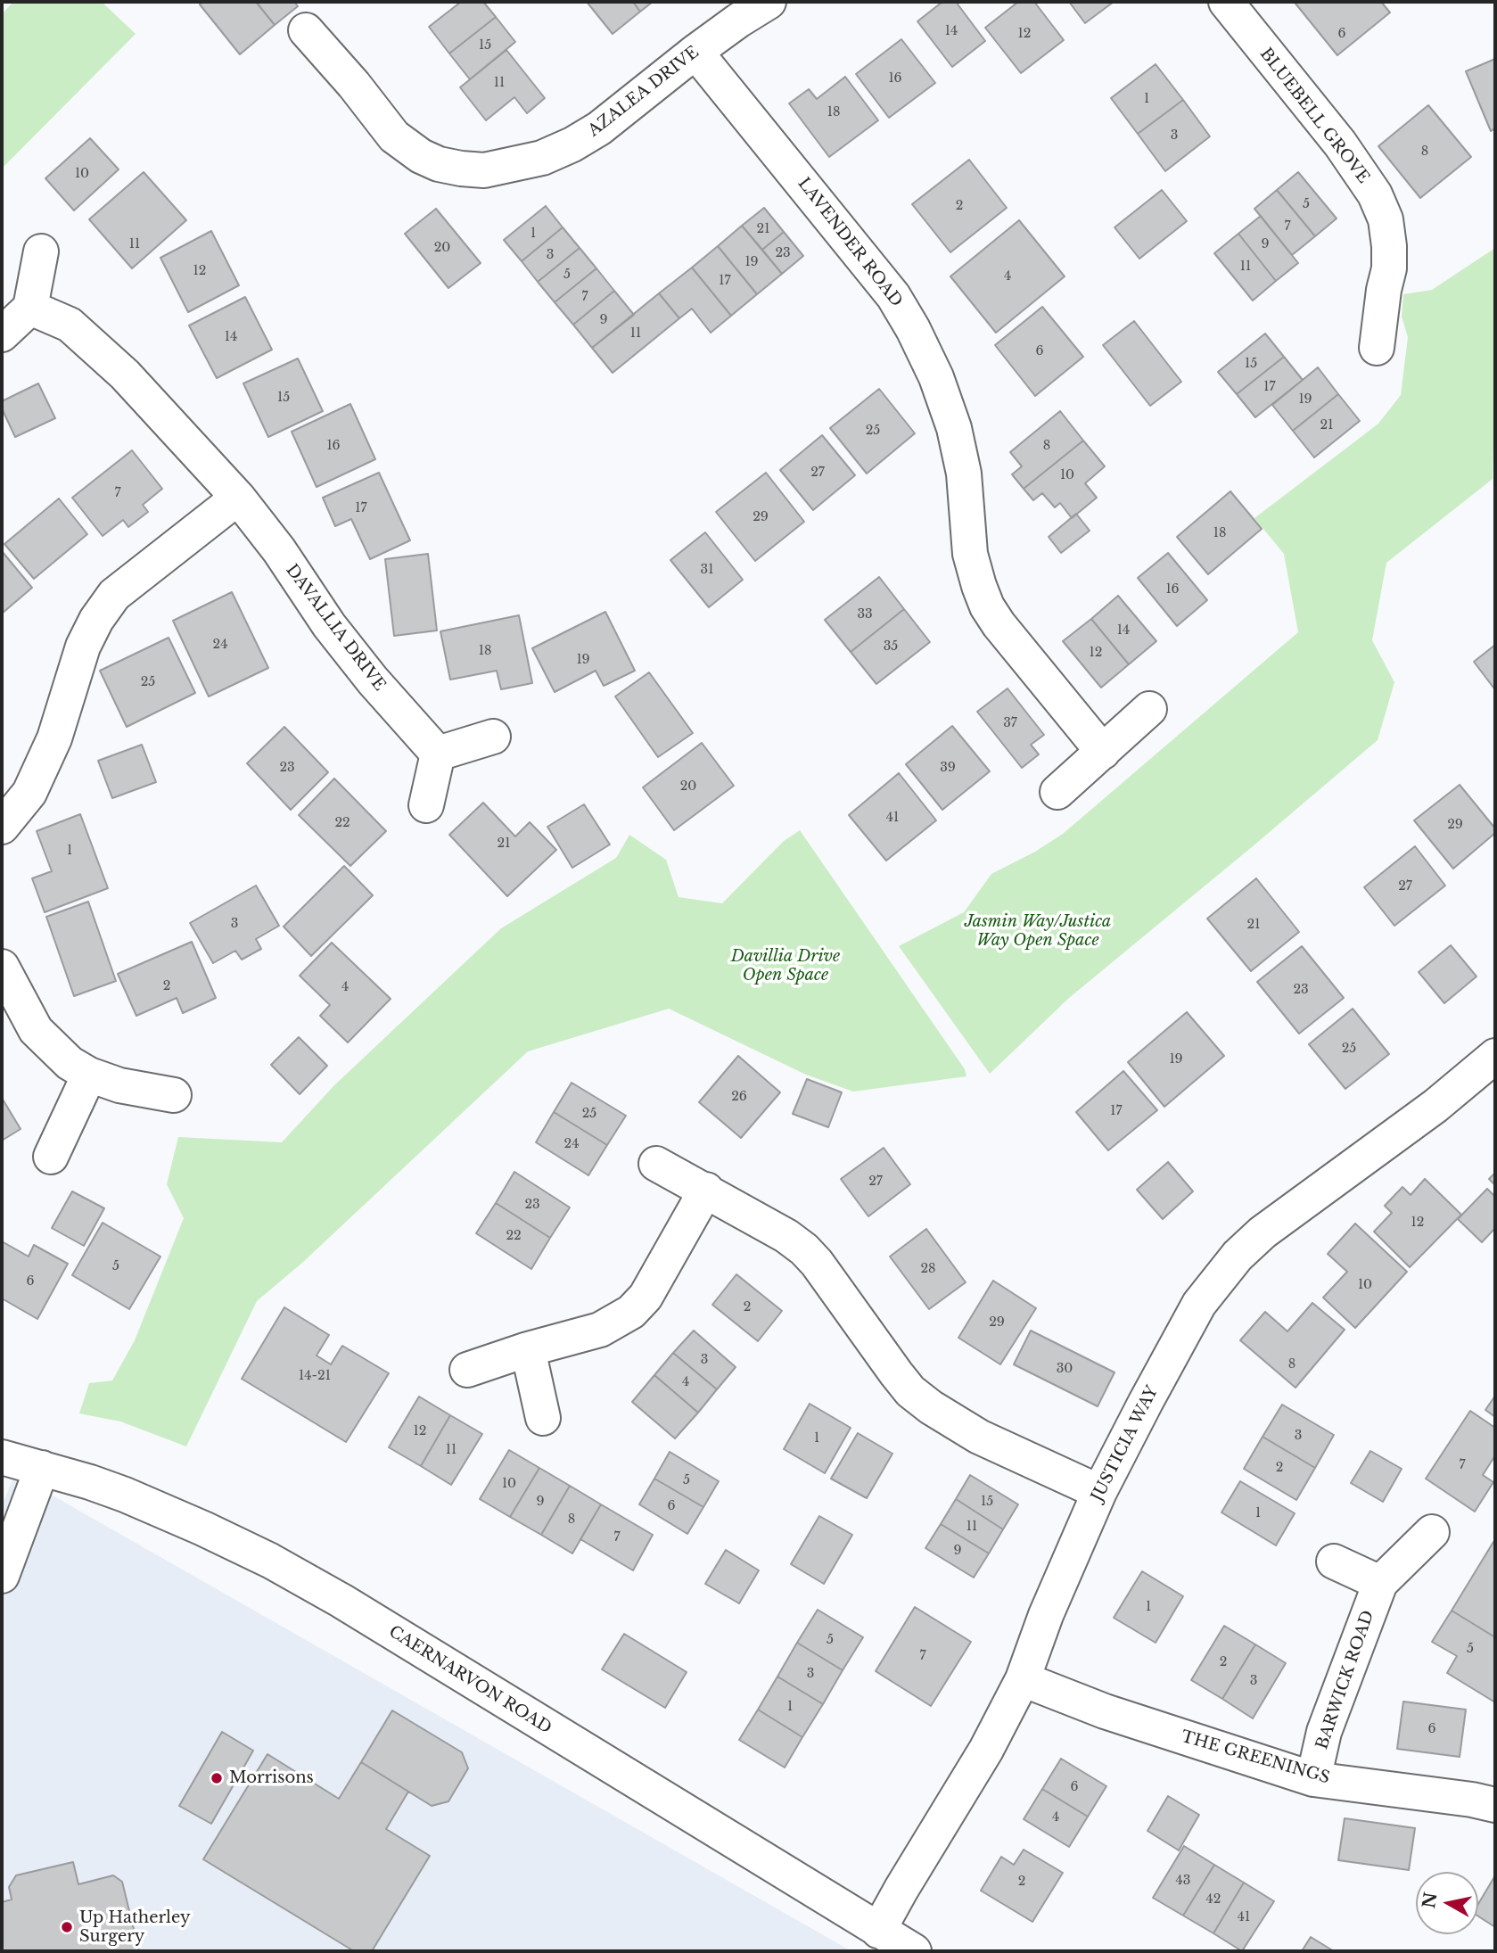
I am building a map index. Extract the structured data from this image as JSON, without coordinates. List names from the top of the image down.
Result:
{
  "streets": {
    "street": [
      "AZALEA DRIVE",
      "BLUEBELL GROVE",
      "LAVENDER ROAD",
      "DAVALLIA DRIVE",
      "JUSTICIA WAY",
      "CAERNARVON ROAD",
      "BARWICK ROAD",
      "THE GREENINGS"
    ]
  },
  "crossings": [
    ["AZALEA DRIVE", "LAVENDER ROAD"],
    ["JUSTICIA WAY", "CAERNARVON ROAD"],
    ["JUSTICIA WAY", "THE GREENINGS"],
    ["BARWICK ROAD", "THE GREENINGS"]
  ],
  "parks": ["Jasmin Way/Justica Way Open Space", "Davillia Drive Open Space"],
  "places": ["Morrisons", "Up Hatherley Surgery"],
  "house_numbers": [
    "14",
    "12",
    "6",
    "15",
    "16",
    "11",
    "1",
    "18",
    "3",
    "8",
    "10",
    "5",
    "2",
    "7",
    "21",
    "1",
    "11",
    "9",
    "20",
    "23",
    "3",
    "19",
    "11",
    "12",
    "5",
    "4",
    "17",
    "7",
    "9",
    "11",
    "14",
    "6",
    "15",
    "17",
    "15",
    "19",
    "21",
    "25",
    "16",
    "8",
    "27",
    "10",
    "7",
    "17",
    "29",
    "18",
    "31",
    "16",
    "33",
    "14",
    "24",
    "35",
    "18",
    "12",
    "19",
    "25",
    "37",
    "23",
    "39",
    "20",
    "41",
    "22",
    "29",
    "21",
    "1",
    "27",
    "3",
    "21",
    "2",
    "4",
    "23",
    "25",
    "19",
    "26",
    "17",
    "25",
    "24",
    "27",
    "23",
    "12",
    "22",
    "5",
    "28",
    "6",
    "10",
    "2",
    "29",
    "3",
    "8",
    "30",
    "14-21",
    "4",
    "12",
    "3",
    "1",
    "11",
    "7",
    "2",
    "5",
    "10",
    "9",
    "15",
    "6",
    "1",
    "8",
    "11",
    "7",
    "9",
    "1",
    "5",
    "5",
    "7",
    "2",
    "3",
    "3",
    "1",
    "6",
    "6",
    "4",
    "43",
    "2",
    "42",
    "41"
  ],
  "north": "left"
}
